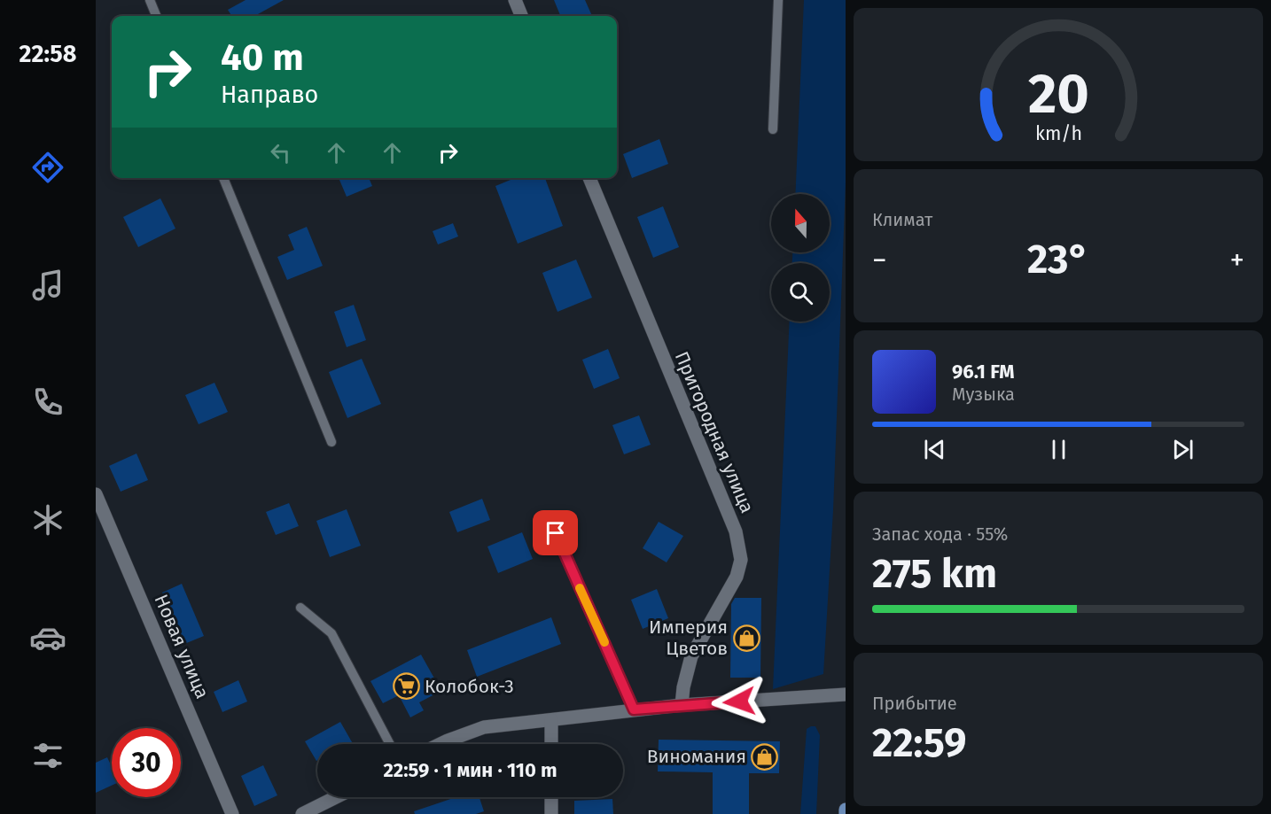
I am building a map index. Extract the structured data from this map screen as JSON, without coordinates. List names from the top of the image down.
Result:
{
  "streets": {
    "street": ["Пригородная улица", "Новая улица"]
  },
  "places": {
    "shop": ["Империя Цветов", "Виномания"],
    "supermarket": ["Колобок-3"]
  },
  "north": "top",
  "page": {
    "tabs": "22:58",
    "turn": ["40 m", "Направо"],
    "tile": [
      "Климат",
      ["Запас хода · 55%", "275 km"],
      ["Прибытие", "22:59"]
    ],
    "heat": ["−", "23°", "+"],
    "song": ["96.1 FM", "Музыка"],
    "limit": "30",
    "trip": "22:59 · 1 мин · 110 m",
    "gauge": ["20", "km/h"]
  }
}
